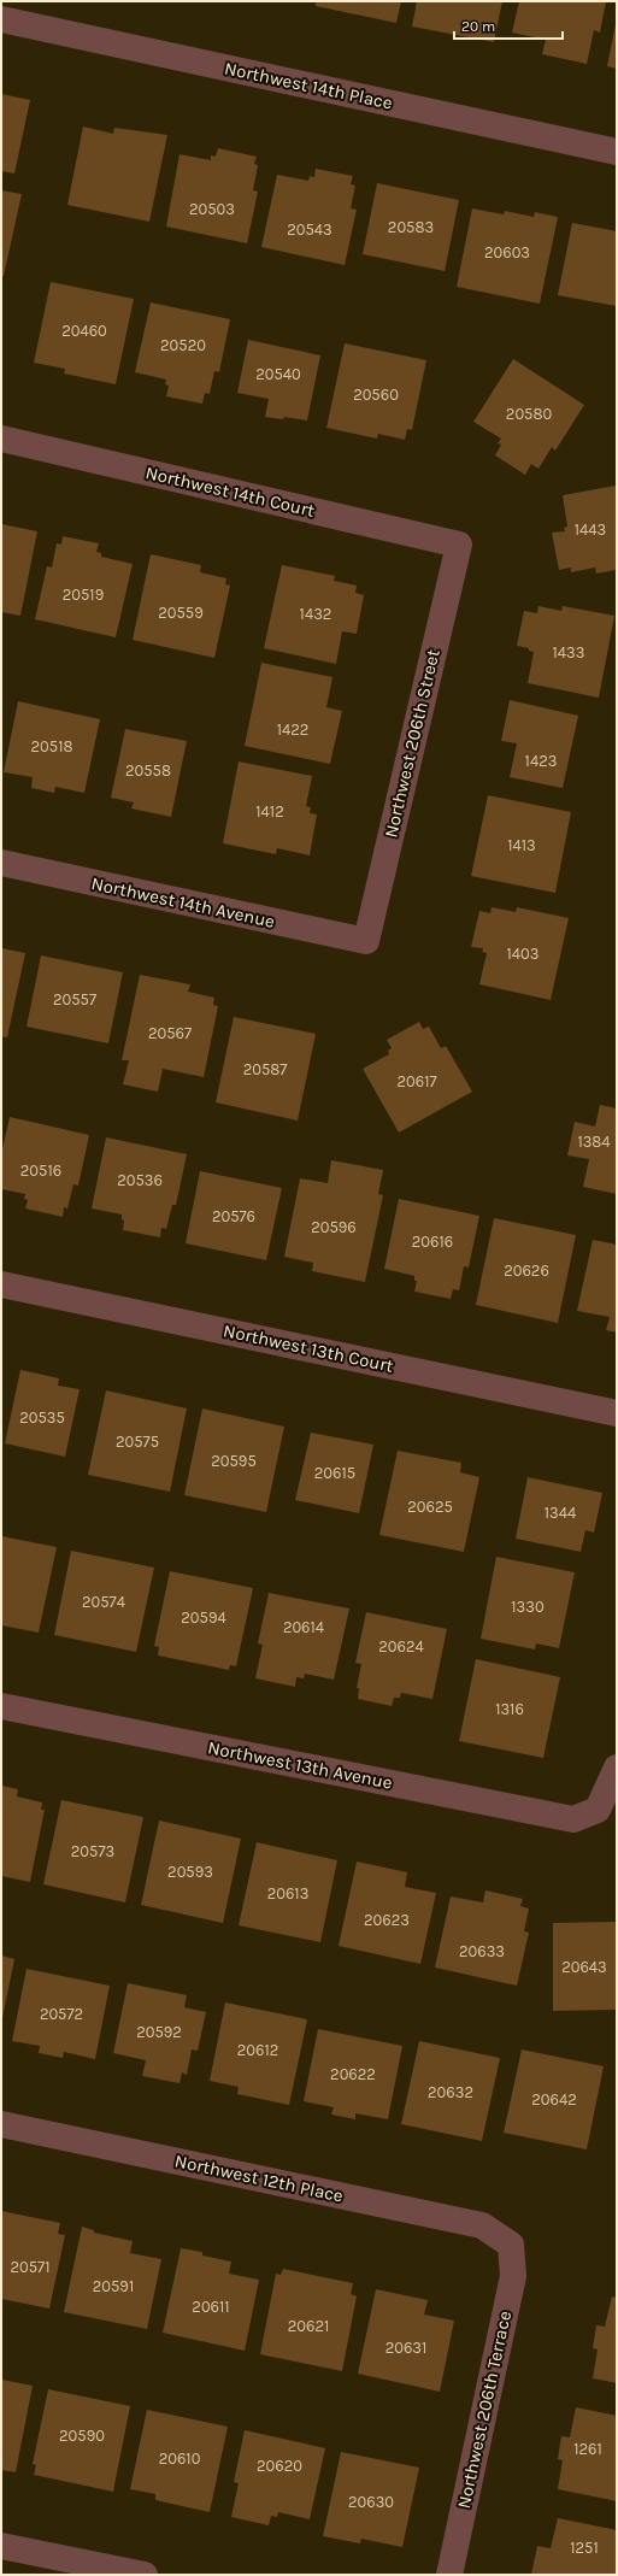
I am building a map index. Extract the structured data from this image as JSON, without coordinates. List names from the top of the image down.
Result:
{
  "streets": {
    "street": [
      "Northwest 14th Place",
      "Northwest 14th Court",
      "Northwest 206th Street",
      "Northwest 14th Avenue",
      "Northwest 13th Court",
      "Northwest 13th Avenue",
      "Northwest 12th Place",
      "Northwest 206th Terrace"
    ]
  },
  "crossings": [
    ["Northwest 14th Court", "Northwest 206th Street"],
    ["Northwest 206th Street", "Northwest 14th Avenue"],
    ["Northwest 12th Place", "Northwest 206th Terrace"]
  ],
  "house_numbers": [
    "20503",
    "20583",
    "20543",
    "20603",
    "20460",
    "20520",
    "20540",
    "20560",
    "20580",
    "1443",
    "20519",
    "20559",
    "1432",
    "1433",
    "1422",
    "20518",
    "1423",
    "20558",
    "1412",
    "1413",
    "1403",
    "20557",
    "20567",
    "20587",
    "20617",
    "1384",
    "20516",
    "20536",
    "20576",
    "20596",
    "20616",
    "20626",
    "20535",
    "20575",
    "20595",
    "20615",
    "20625",
    "1344",
    "20574",
    "1330",
    "20594",
    "20614",
    "20624",
    "1316",
    "20573",
    "20593",
    "20613",
    "20623",
    "20633",
    "20643",
    "20572",
    "20592",
    "20612",
    "20622",
    "20632",
    "20642",
    "20571",
    "20591",
    "20611",
    "20621",
    "20631",
    "20590",
    "1261",
    "20610",
    "20620",
    "20630",
    "1251"
  ],
  "scale_bar": "20 m"
}
